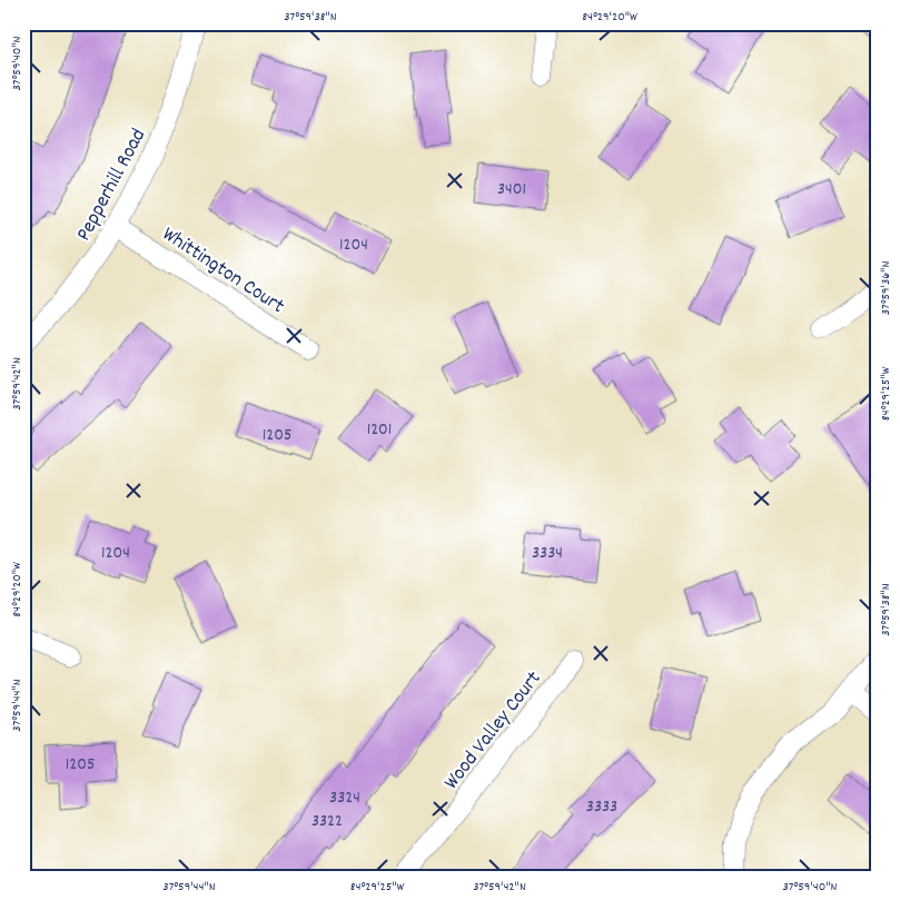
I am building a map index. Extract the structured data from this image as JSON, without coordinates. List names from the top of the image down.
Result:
{
  "streets": {
    "street": ["Pepperhill Road", "Whittington Court", "Wood Valley Court"]
  },
  "crossings": [
    ["Pepperhill Road", "Whittington Court"]
  ],
  "house_numbers": [
    "3401",
    "1204",
    "1201",
    "1205",
    "1204",
    "3334",
    "1205",
    "3324",
    "3333",
    "3322"
  ],
  "coordinates": [
    "37°59'38\"N",
    "84°29'20\"W",
    "37°59'40\"N",
    "37°59'36\"N",
    "37°59'42\"N",
    "84°29'25\"W",
    "37°59'44\"N"
  ]
}
